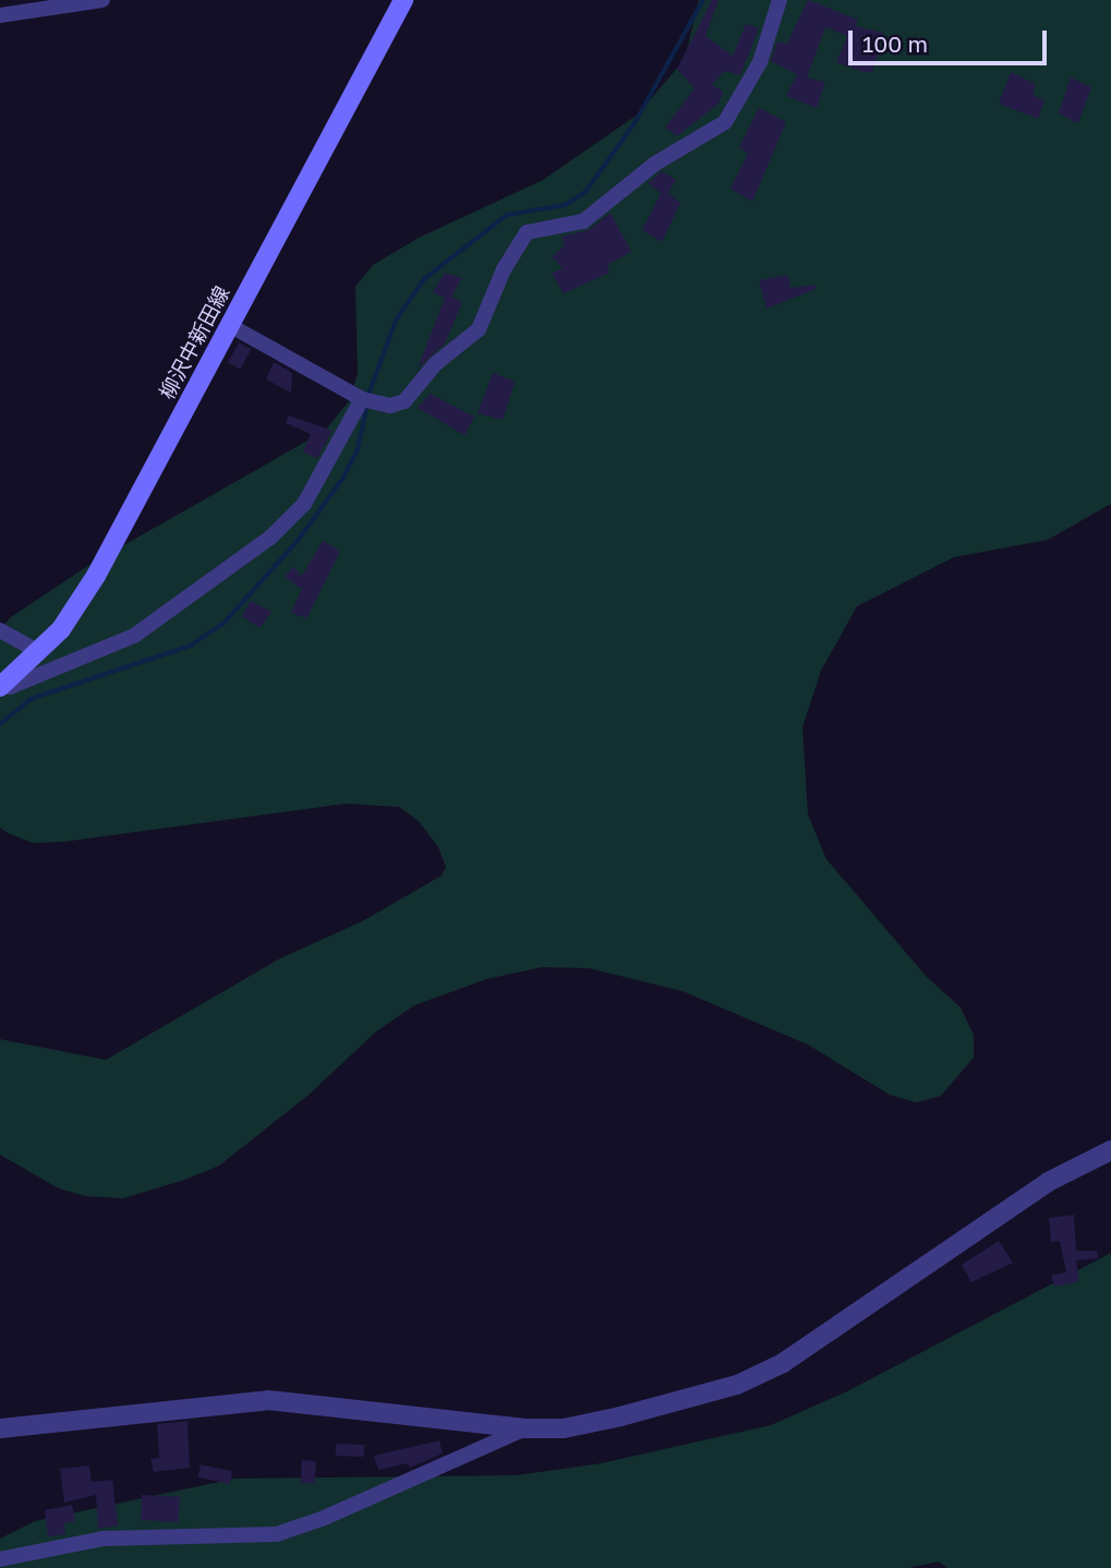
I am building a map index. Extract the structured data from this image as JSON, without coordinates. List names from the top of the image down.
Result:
{
  "streets": {
    "main road": ["柳沢中新田線"]
  },
  "scale_bar": "100 m"
}
